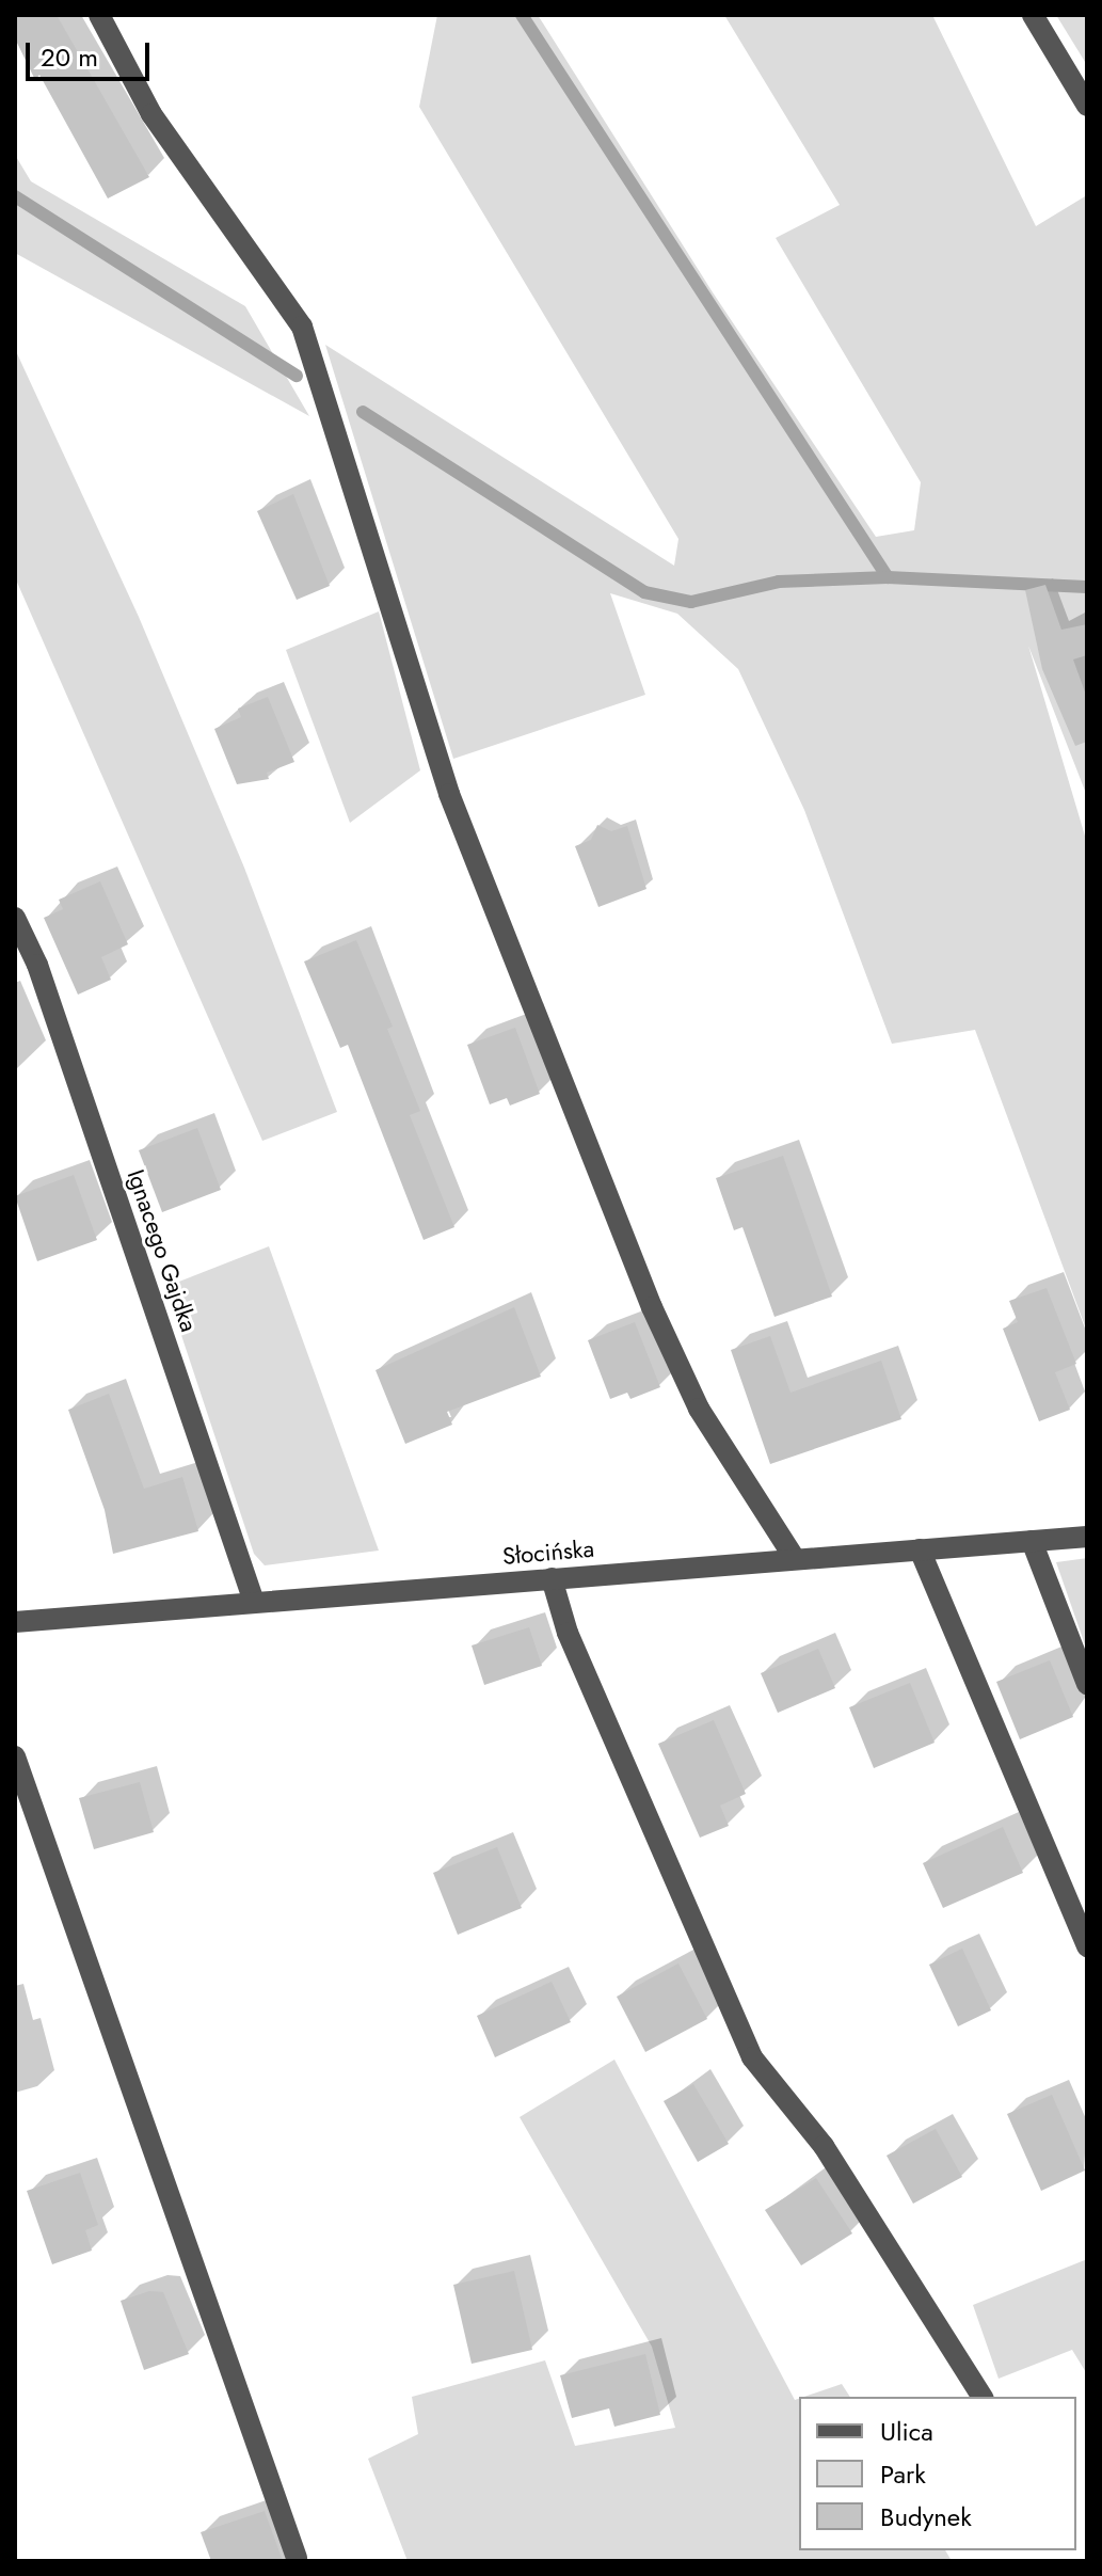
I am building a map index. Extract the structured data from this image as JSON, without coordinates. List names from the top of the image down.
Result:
{
  "streets": {
    "street": ["Ignacego Gajdka", "Słocińska"]
  },
  "crossings": [
    ["Ignacego Gajdka", "Słocińska"]
  ],
  "legend": ["Ulica", "Park", "Budynek"],
  "scale_bar": "20 m"
}
